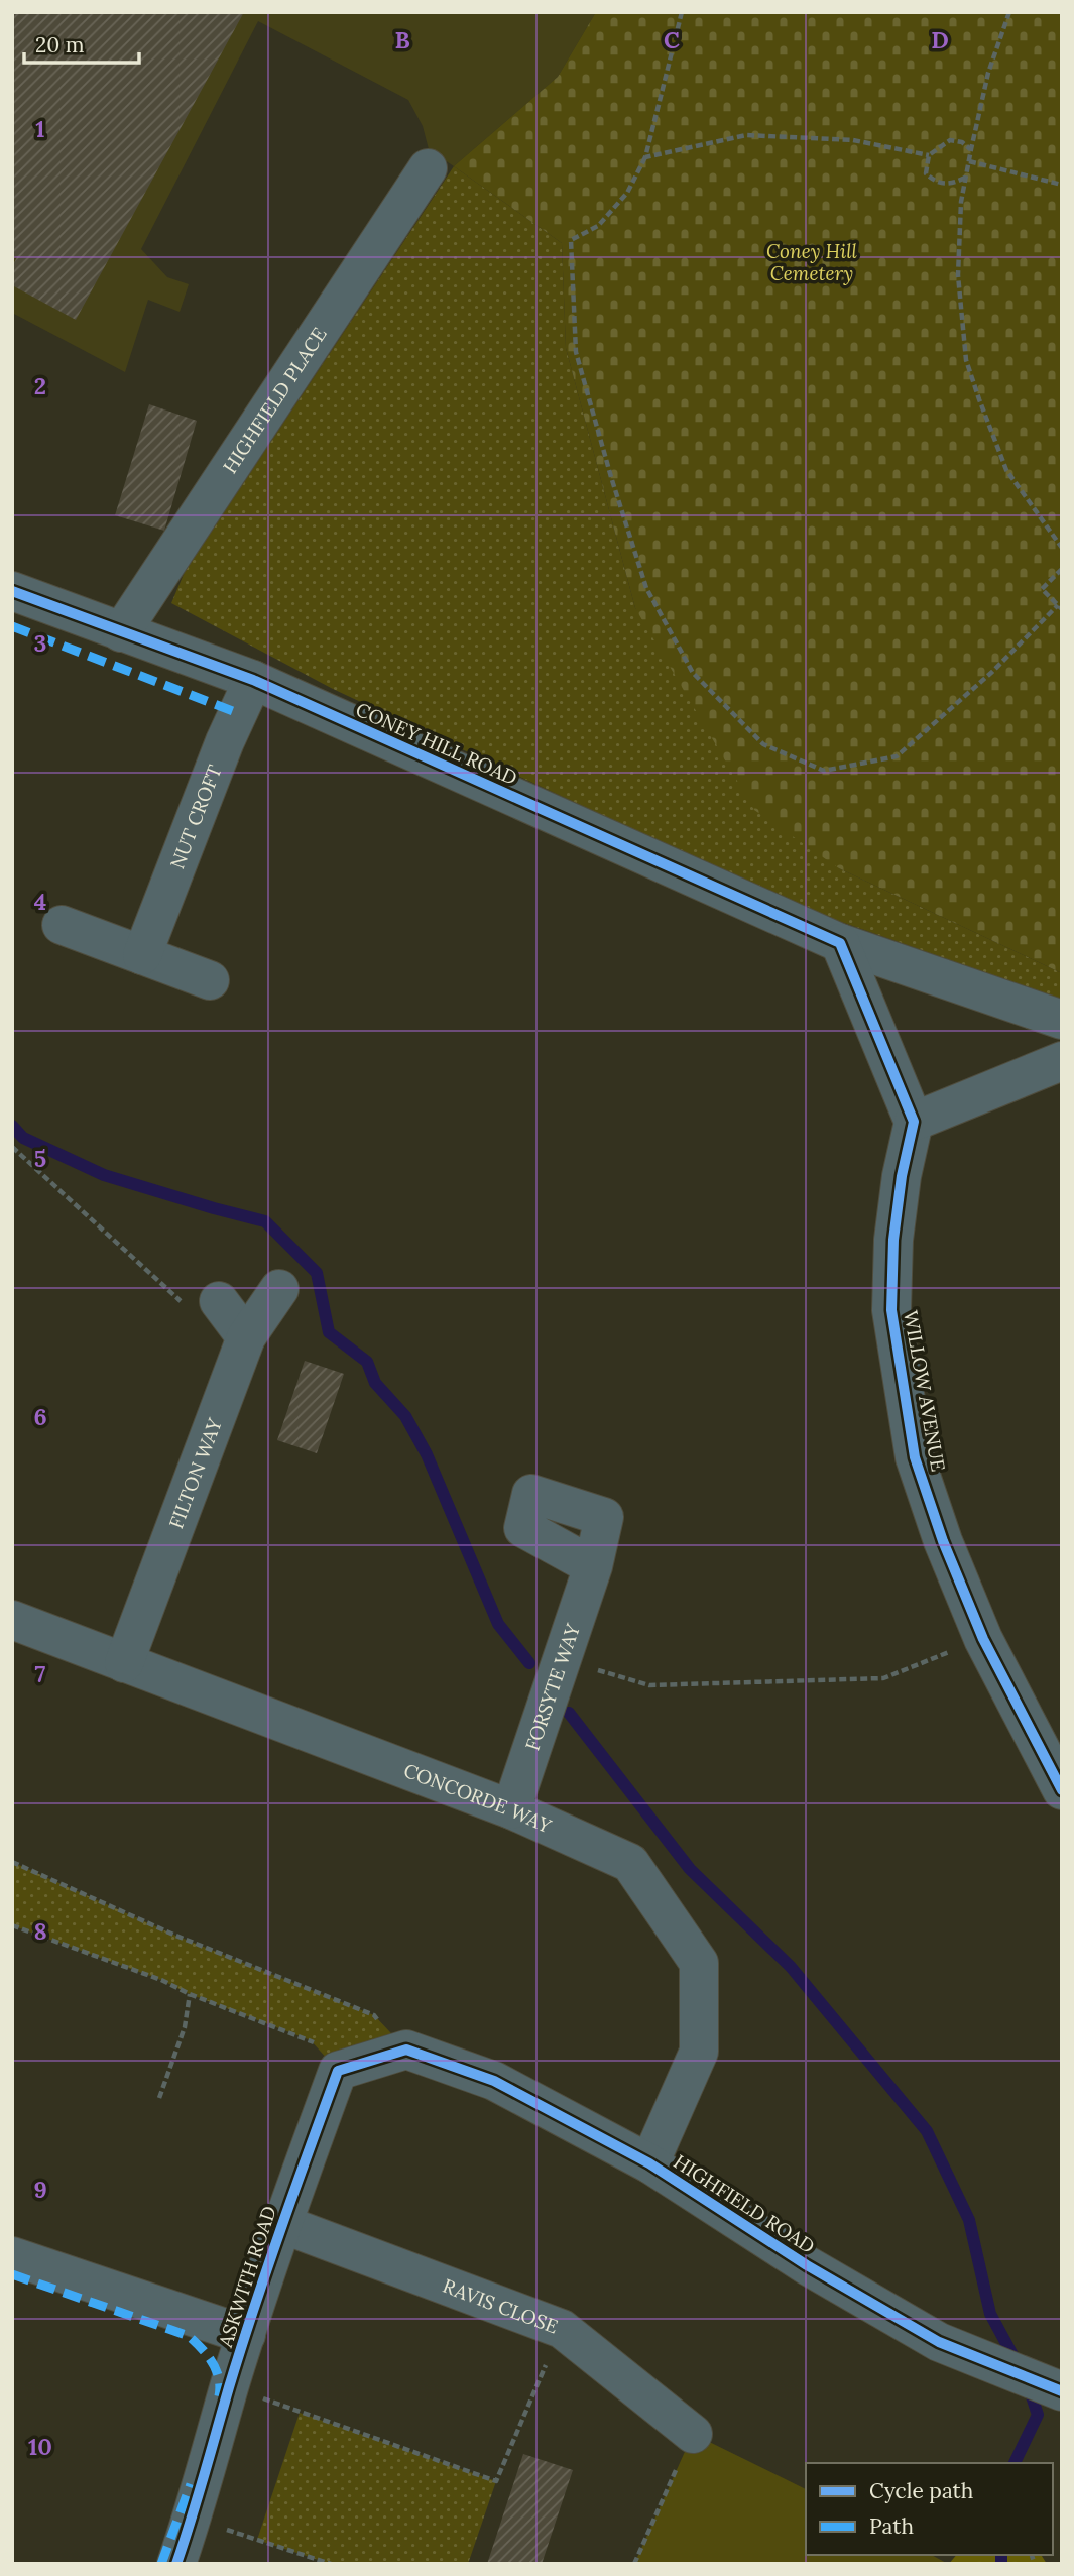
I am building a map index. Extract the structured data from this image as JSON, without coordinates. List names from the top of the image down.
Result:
{
  "streets": {
    "street": [
      "HIGHFIELD PLACE",
      "CONEY HILL ROAD",
      "NUT CROFT",
      "WILLOW AVENUE",
      "FILTON WAY",
      "FORSYTE WAY",
      "CONCORDE WAY",
      "HIGHFIELD ROAD",
      "ASKWITH ROAD",
      "RAVIS CLOSE"
    ]
  },
  "crossings": [
    ["HIGHFIELD PLACE", "CONEY HILL ROAD"],
    ["CONEY HILL ROAD", "NUT CROFT"],
    ["FILTON WAY", "CONCORDE WAY"],
    ["FORSYTE WAY", "CONCORDE WAY"],
    ["CONCORDE WAY", "HIGHFIELD ROAD"],
    ["ASKWITH ROAD", "RAVIS CLOSE"]
  ],
  "parks": ["Coney Hill Cemetery"],
  "legend": ["Cycle path", "Path"],
  "scale_bar": "20 m",
  "grid": {
    "columns": ["B", "C", "D"],
    "rows": [
      "1",
      "2",
      "3",
      "4",
      "5",
      "6",
      "7",
      "8",
      "9",
      "10"
    ]
  }
}
